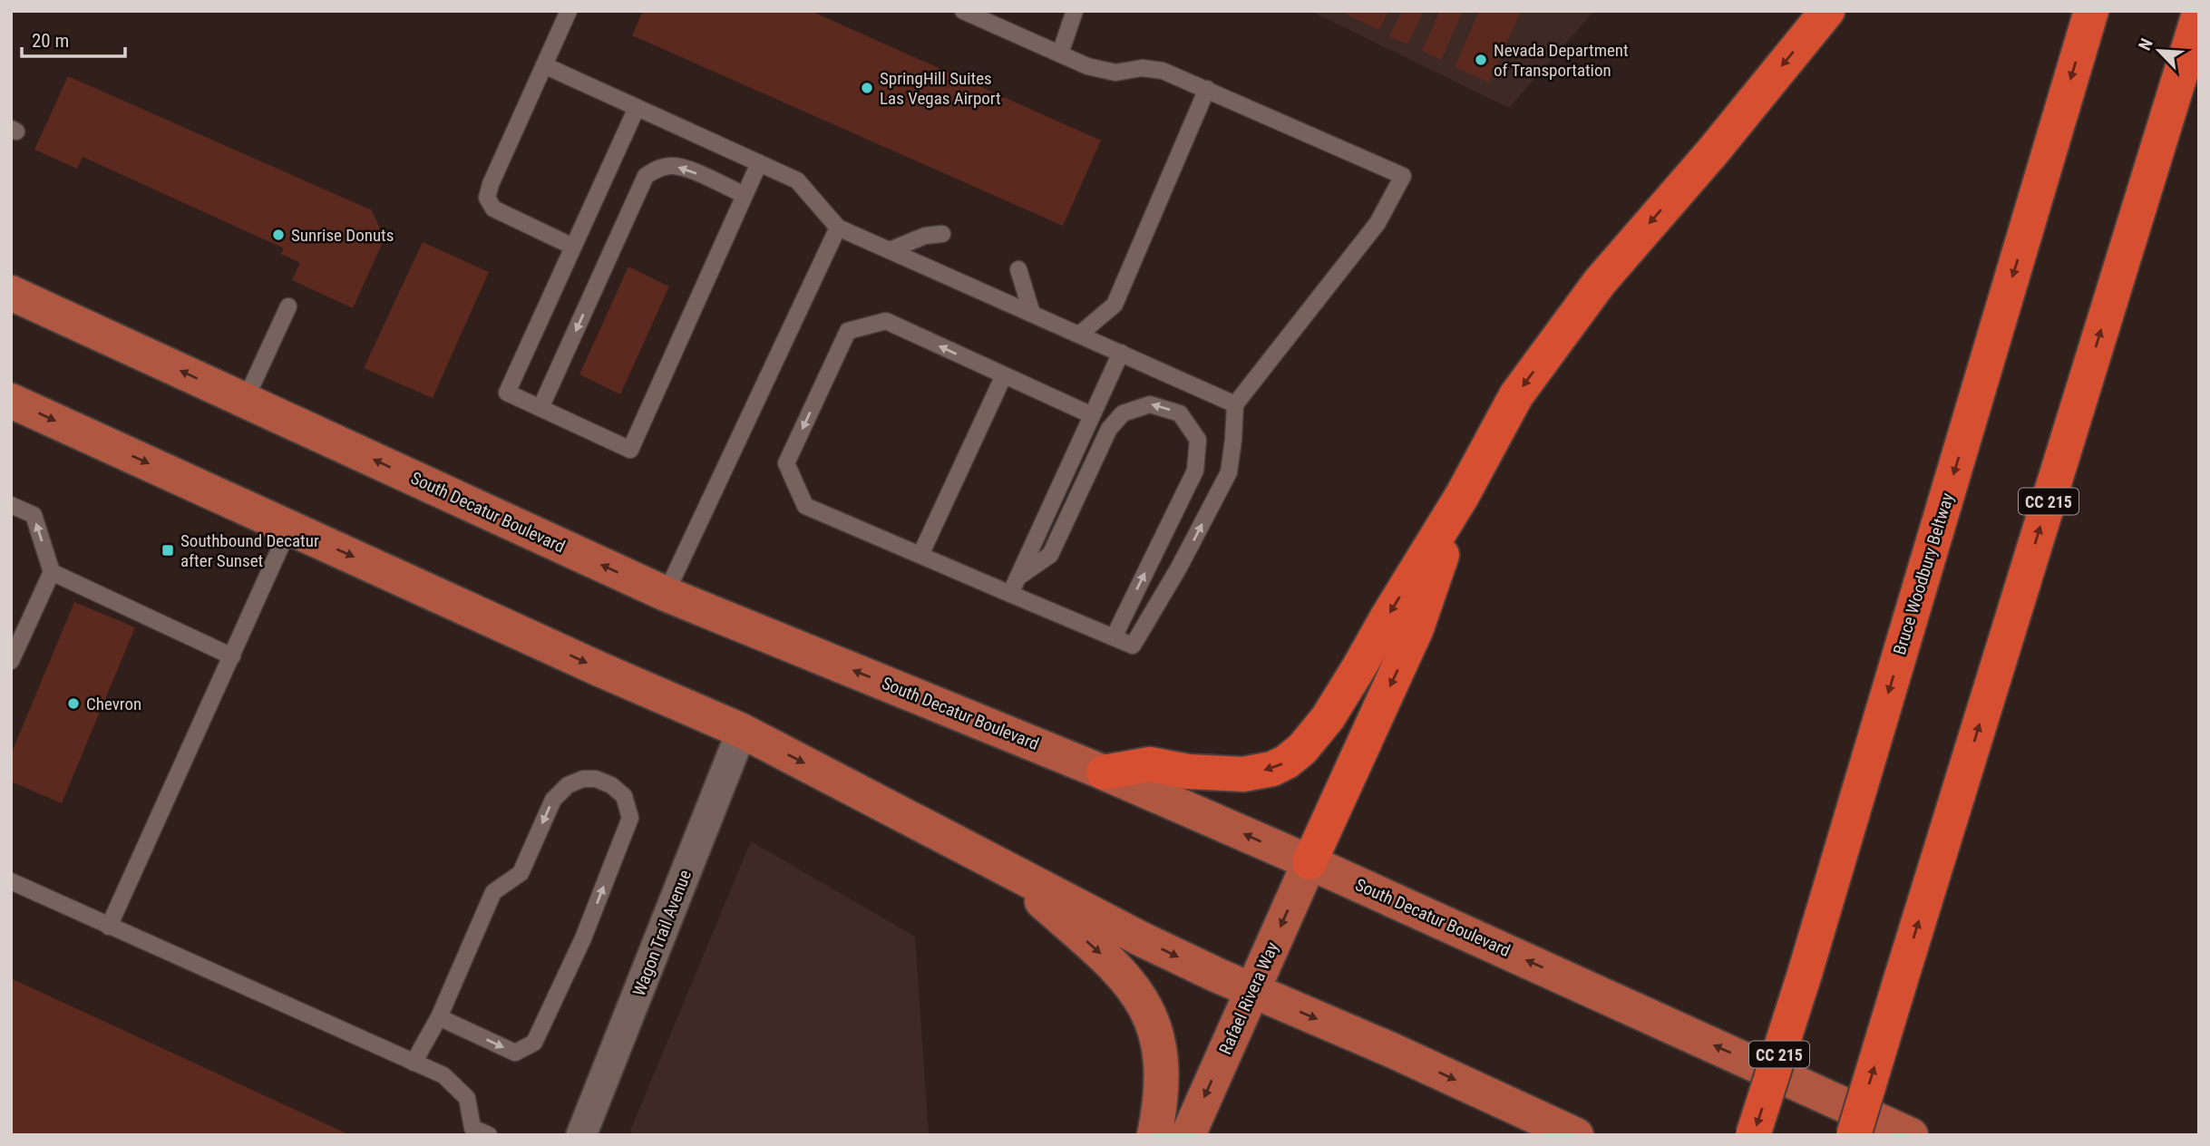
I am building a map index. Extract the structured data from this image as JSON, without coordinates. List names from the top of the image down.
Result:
{
  "streets": {
    "highway": ["CC 215", "Bruce Woodbury Beltway"],
    "main road": ["South Decatur Boulevard", "Rafael Rivera Way"],
    "street": ["Wagon Trail Avenue"]
  },
  "crossings": [
    ["South Decatur Boulevard", "Rafael Rivera Way"]
  ],
  "one_way": ["Rafael Rivera Way"],
  "places": {
    "other": [
      "Nevada Department of Transportation",
      "SpringHill Suites Las Vegas Airport",
      "Sunrise Donuts",
      "Chevron"
    ],
    "transit": ["Southbound Decatur after Sunset"]
  },
  "scale_bar": "20 m",
  "north": "top left"
}
